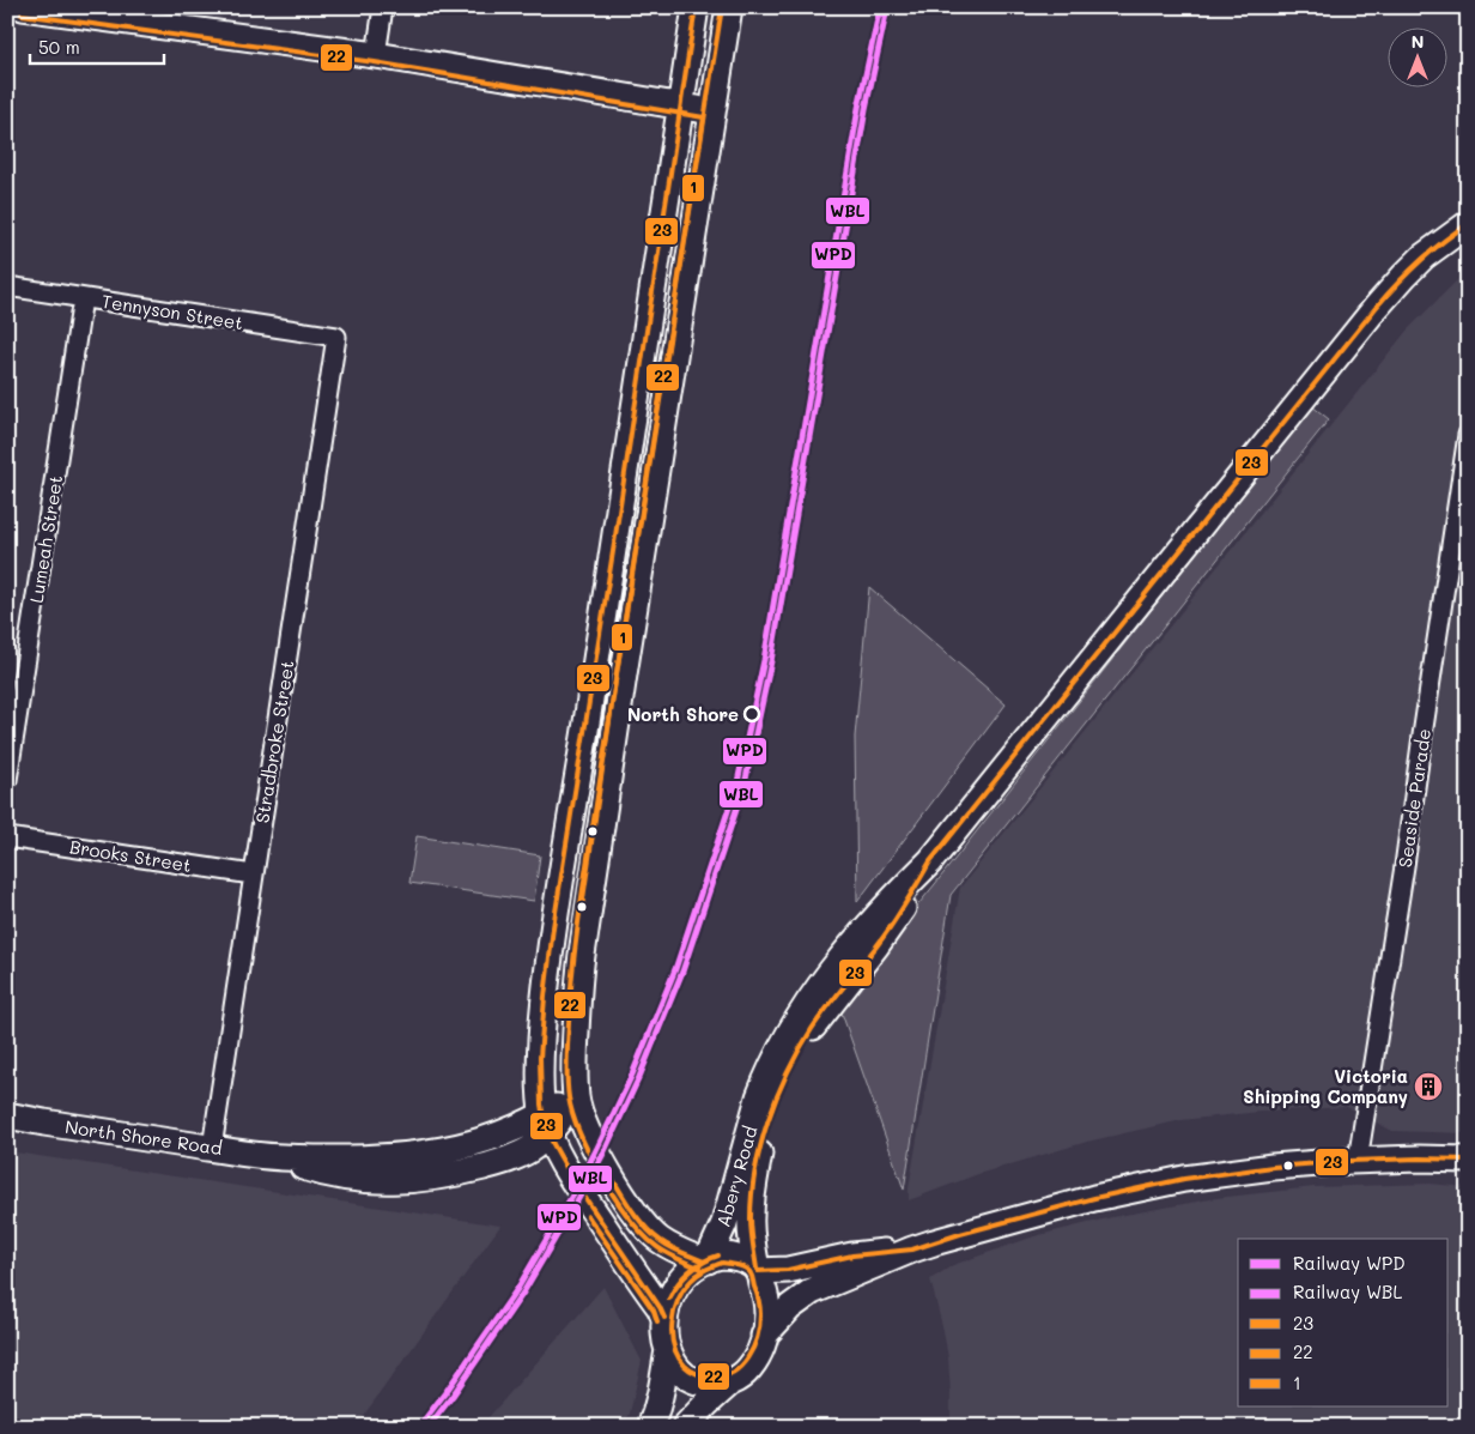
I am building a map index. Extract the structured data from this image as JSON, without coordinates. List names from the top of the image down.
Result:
{
  "streets": {
    "main road": ["North Shore Road", "Abery Road"],
    "street": [
      "Tennyson Street",
      "Lumeah Street",
      "Stradbroke Street",
      "Seaside Parade",
      "Brooks Street"
    ]
  },
  "crossings": [
    ["Tennyson Street", "Lumeah Street"],
    ["Tennyson Street", "Stradbroke Street"],
    ["Stradbroke Street", "Brooks Street"],
    ["Stradbroke Street", "North Shore Road"]
  ],
  "places": {
    "other": ["North Shore"],
    "building": ["Victoria Shipping Company"]
  },
  "lines": [
    "rail line WPD",
    "transit line 23",
    "transit line 1",
    "rail line WBL",
    "transit line 22"
  ],
  "legend": [
    "Railway WPD",
    "Railway WBL",
    "23",
    "22",
    "1"
  ],
  "scale_bar": "50 m",
  "north": "top"
}
